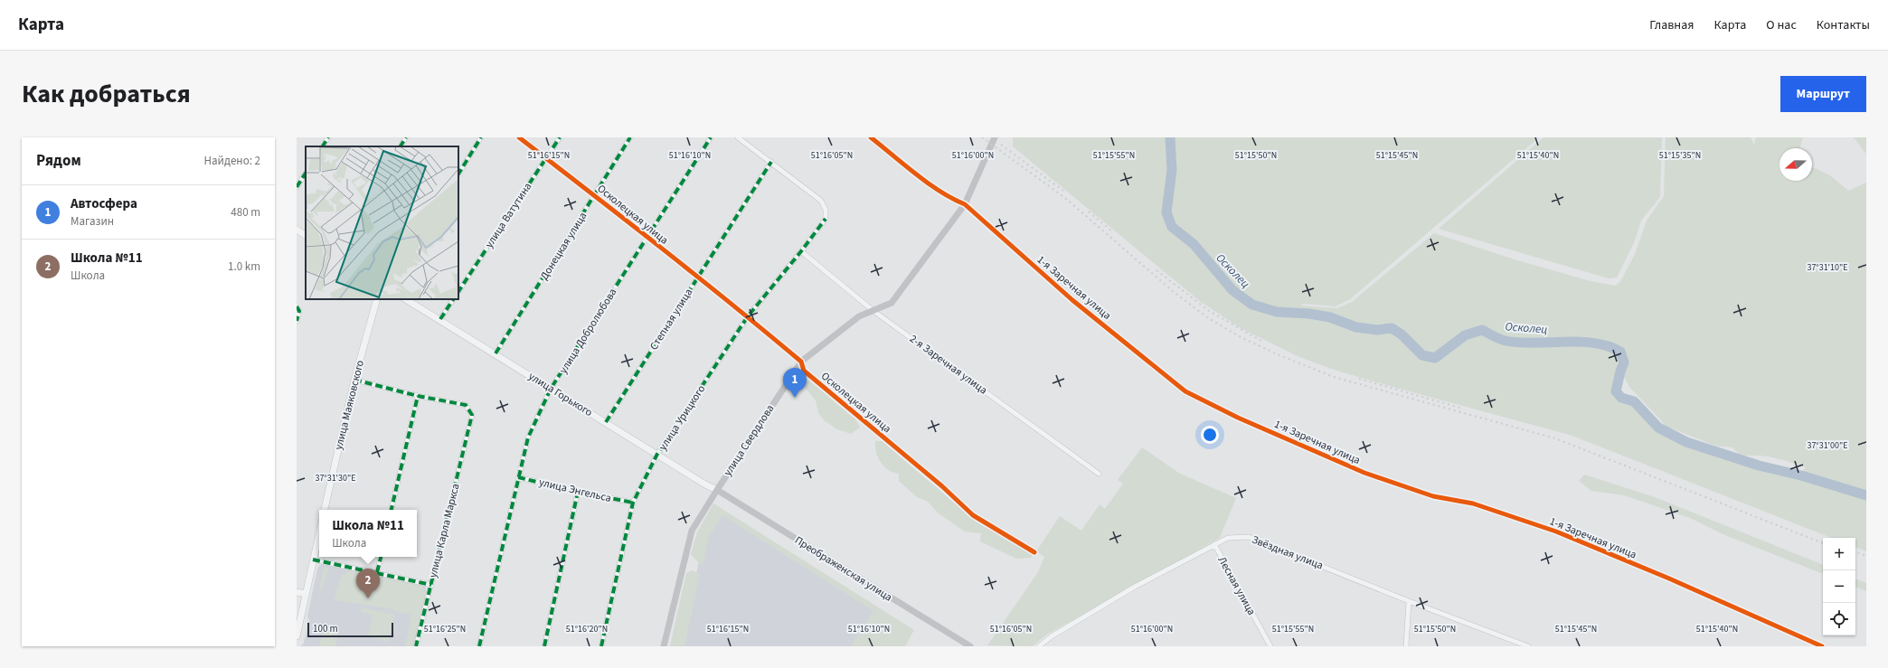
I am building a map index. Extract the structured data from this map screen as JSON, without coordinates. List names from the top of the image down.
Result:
{
  "streets": {
    "main road": ["улица Свердлова", "Преображенская улица"],
    "street": [
      "Осколецкая улица",
      "улица Ватутина",
      "Донецкая улица",
      "1-я Заречная улица",
      "Степная улица",
      "улица Добролюбова",
      "2-я Заречная улица",
      "улица Горького",
      "улица Маяковского",
      "улица Урицкого",
      "улица Энгельса",
      "улица Карла Маркса",
      "Звёздная улица",
      "Лесная улица"
    ]
  },
  "crossings": [
    ["Осколецкая улица", "улица Ватутина"],
    ["Осколецкая улица", "Донецкая улица"],
    ["Осколецкая улица", "Степная улица"],
    ["Осколецкая улица", "улица Добролюбова"],
    ["Осколецкая улица", "улица Урицкого"],
    ["Осколецкая улица", "улица Свердлова"],
    ["Донецкая улица", "улица Горького"],
    ["1-я Заречная улица", "улица Свердлова"],
    ["Степная улица", "улица Горького"],
    ["Степная улица", "улица Урицкого"],
    ["улица Добролюбова", "улица Горького"],
    ["улица Добролюбова", "улица Энгельса"],
    ["2-я Заречная улица", "улица Урицкого"],
    ["2-я Заречная улица", "улица Свердлова"],
    ["улица Горького", "улица Урицкого"],
    ["улица Горького", "улица Свердлова"],
    ["улица Горького", "Преображенская улица"],
    ["улица Урицкого", "улица Энгельса"],
    ["улица Свердлова", "Преображенская улица"],
    ["Звёздная улица", "Лесная улица"]
  ],
  "water": ["Осколец"],
  "scale_bar": "100 m",
  "north": "left",
  "page": {
    "header": "Карта",
    "nav": [
      "Главная",
      "Карта",
      "О нас",
      "Контакты"
    ],
    "title": "Как добраться",
    "buttons": "Маршрут",
    "heading": ["Рядом", "Найдено: 2"],
    "list": [
      {
        "mark": "1",
        "name": "Автосфера",
        "note": "Магазин",
        "value": "480 m"
      },
      {
        "mark": "2",
        "name": "Школа №11",
        "note": "Школа",
        "value": "1.0 km"
      }
    ],
    "pins": ["1", "2"],
    "popup": ["Школа №11", "Школа"],
    "map_buttons": ["+", "−"],
    "scale": "100 m"
  },
  "coordinates": [
    "51°15'40\"N",
    "51°16'15\"N",
    "51°16'10\"N",
    "51°16'05\"N",
    "51°16'00\"N",
    "51°15'55\"N",
    "51°15'50\"N",
    "51°15'45\"N",
    "51°15'35\"N",
    "37°31'10\"E",
    "37°31'00\"E",
    "37°31'30\"E",
    "51°16'25\"N",
    "51°16'20\"N"
  ]
}
